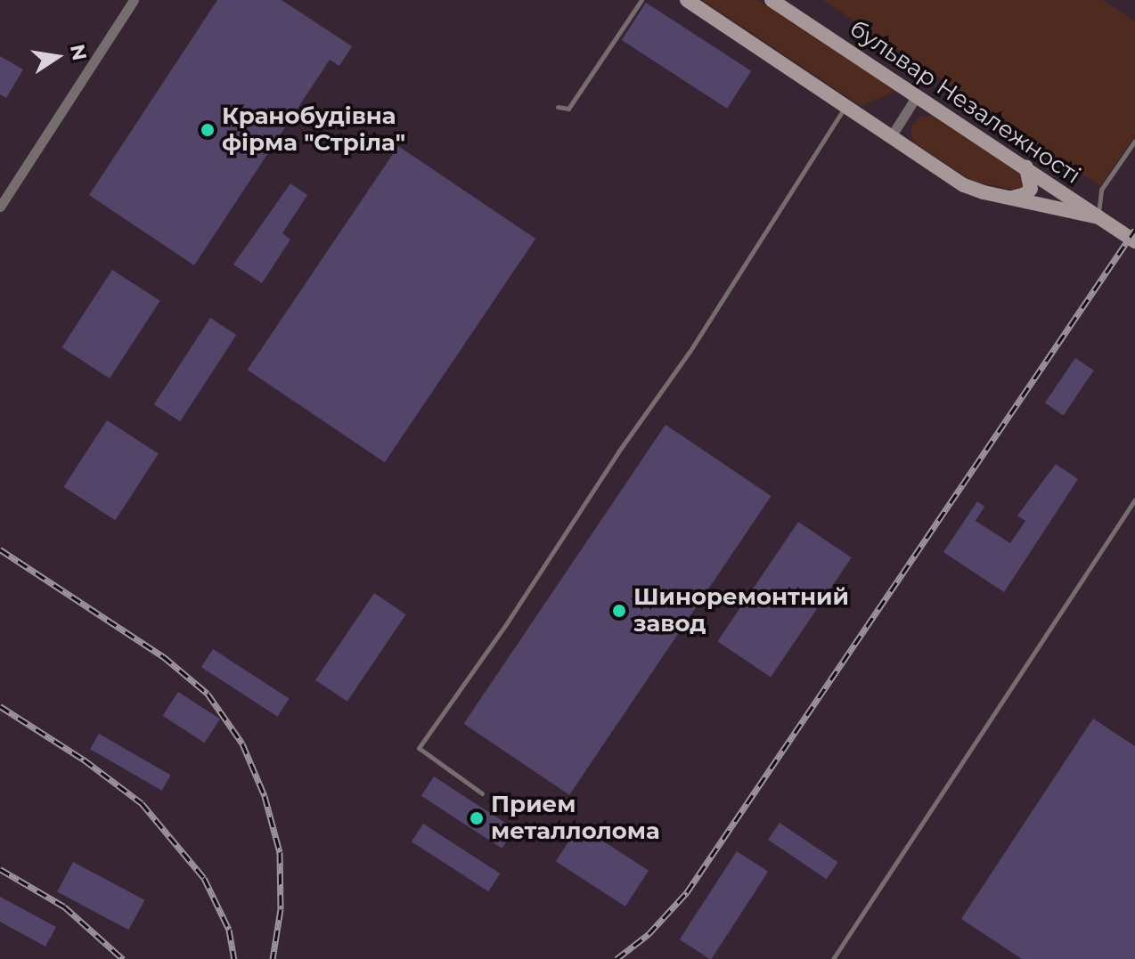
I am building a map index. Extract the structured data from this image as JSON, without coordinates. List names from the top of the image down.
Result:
{
  "streets": {
    "street": ["бульвар Незалежності"]
  },
  "places": ["Кранобудівна фірма \"Стріла\"", "Шиноремонтний завод", "Прием металлолома"],
  "north": "right"
}
